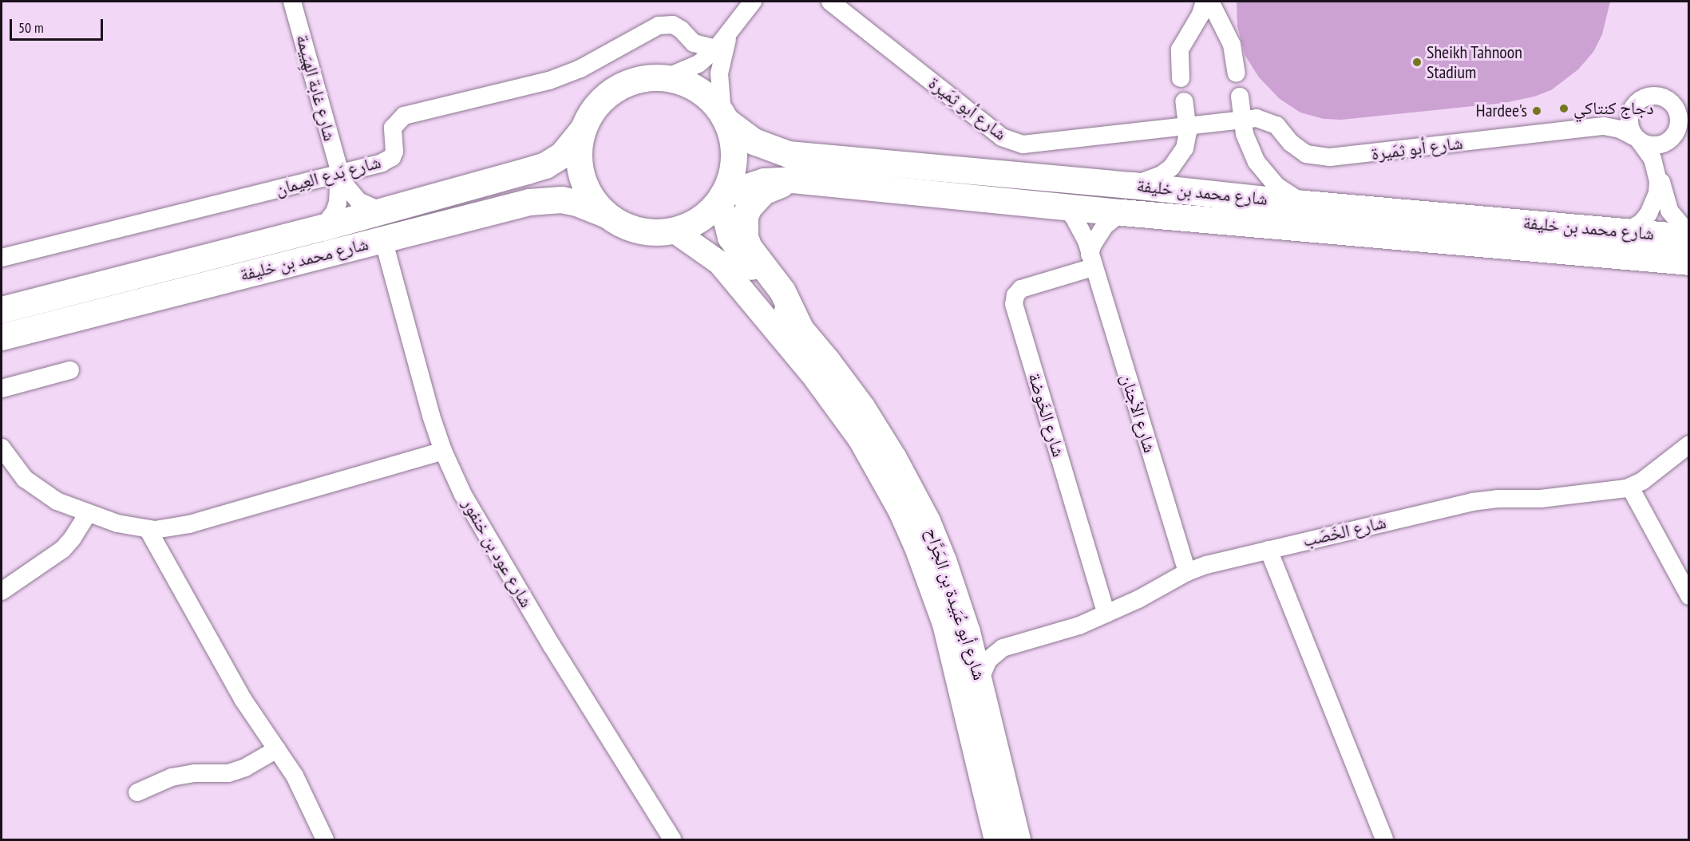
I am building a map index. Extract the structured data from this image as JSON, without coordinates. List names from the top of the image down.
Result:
{
  "streets": {
    "highway": ["شارع محمد بن خليفة"],
    "main road": ["شارع أبو عُبَيدة بن الجَرَّاح"],
    "street": [
      "شارع غابة الهِيَيمة",
      "شارع أبو ثِمَيرة",
      "شارع بَدع العِيمان",
      "شارع الأجنان",
      "شارع الخَوضة",
      "شارع الخَصَب",
      "شارع عود بن خنفور"
    ]
  },
  "crossings": [
    ["شارع غابة الهِيَيمة", "شارع بَدع العِيمان"],
    ["شارع غابة الهِيَيمة", "شارع محمد بن خليفة"],
    ["شارع محمد بن خليفة", "شارع الأجنان"],
    ["شارع محمد بن خليفة", "شارع عود بن خنفور"],
    ["شارع محمد بن خليفة", "شارع أبو عُبَيدة بن الجَرَّاح"],
    ["شارع الأجنان", "شارع الخَوضة"],
    ["شارع الأجنان", "شارع الخَصَب"],
    ["شارع الخَوضة", "شارع الخَصَب"]
  ],
  "places": ["Sheikh Tahnoon Stadium", "دجاج كنتاكي", "Hardee's"],
  "scale_bar": "50 m"
}
